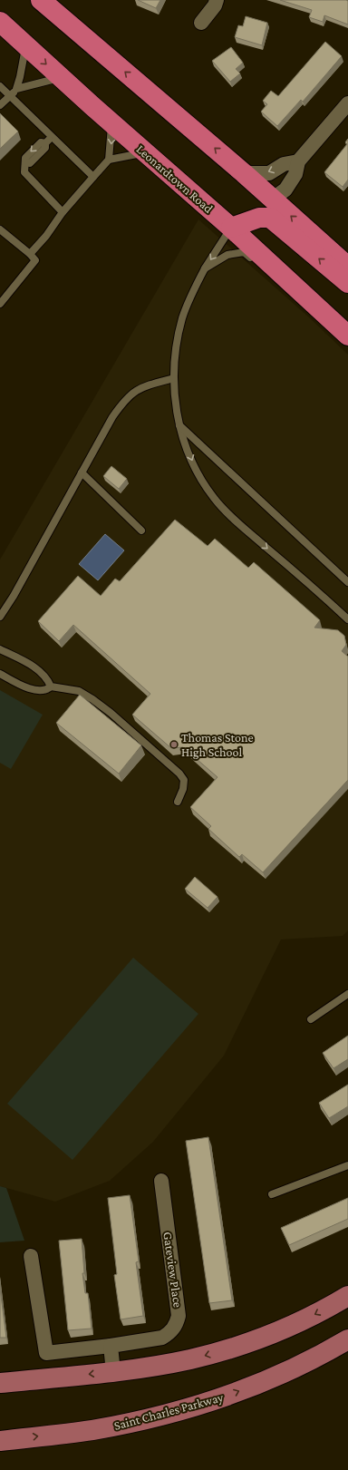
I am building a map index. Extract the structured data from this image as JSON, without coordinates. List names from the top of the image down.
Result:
{
  "streets": {
    "highway": ["Leonardtown Road"],
    "main road": ["Saint Charles Parkway"],
    "street": ["Gateview Place"]
  },
  "places": ["Thomas Stone High School"]
}
